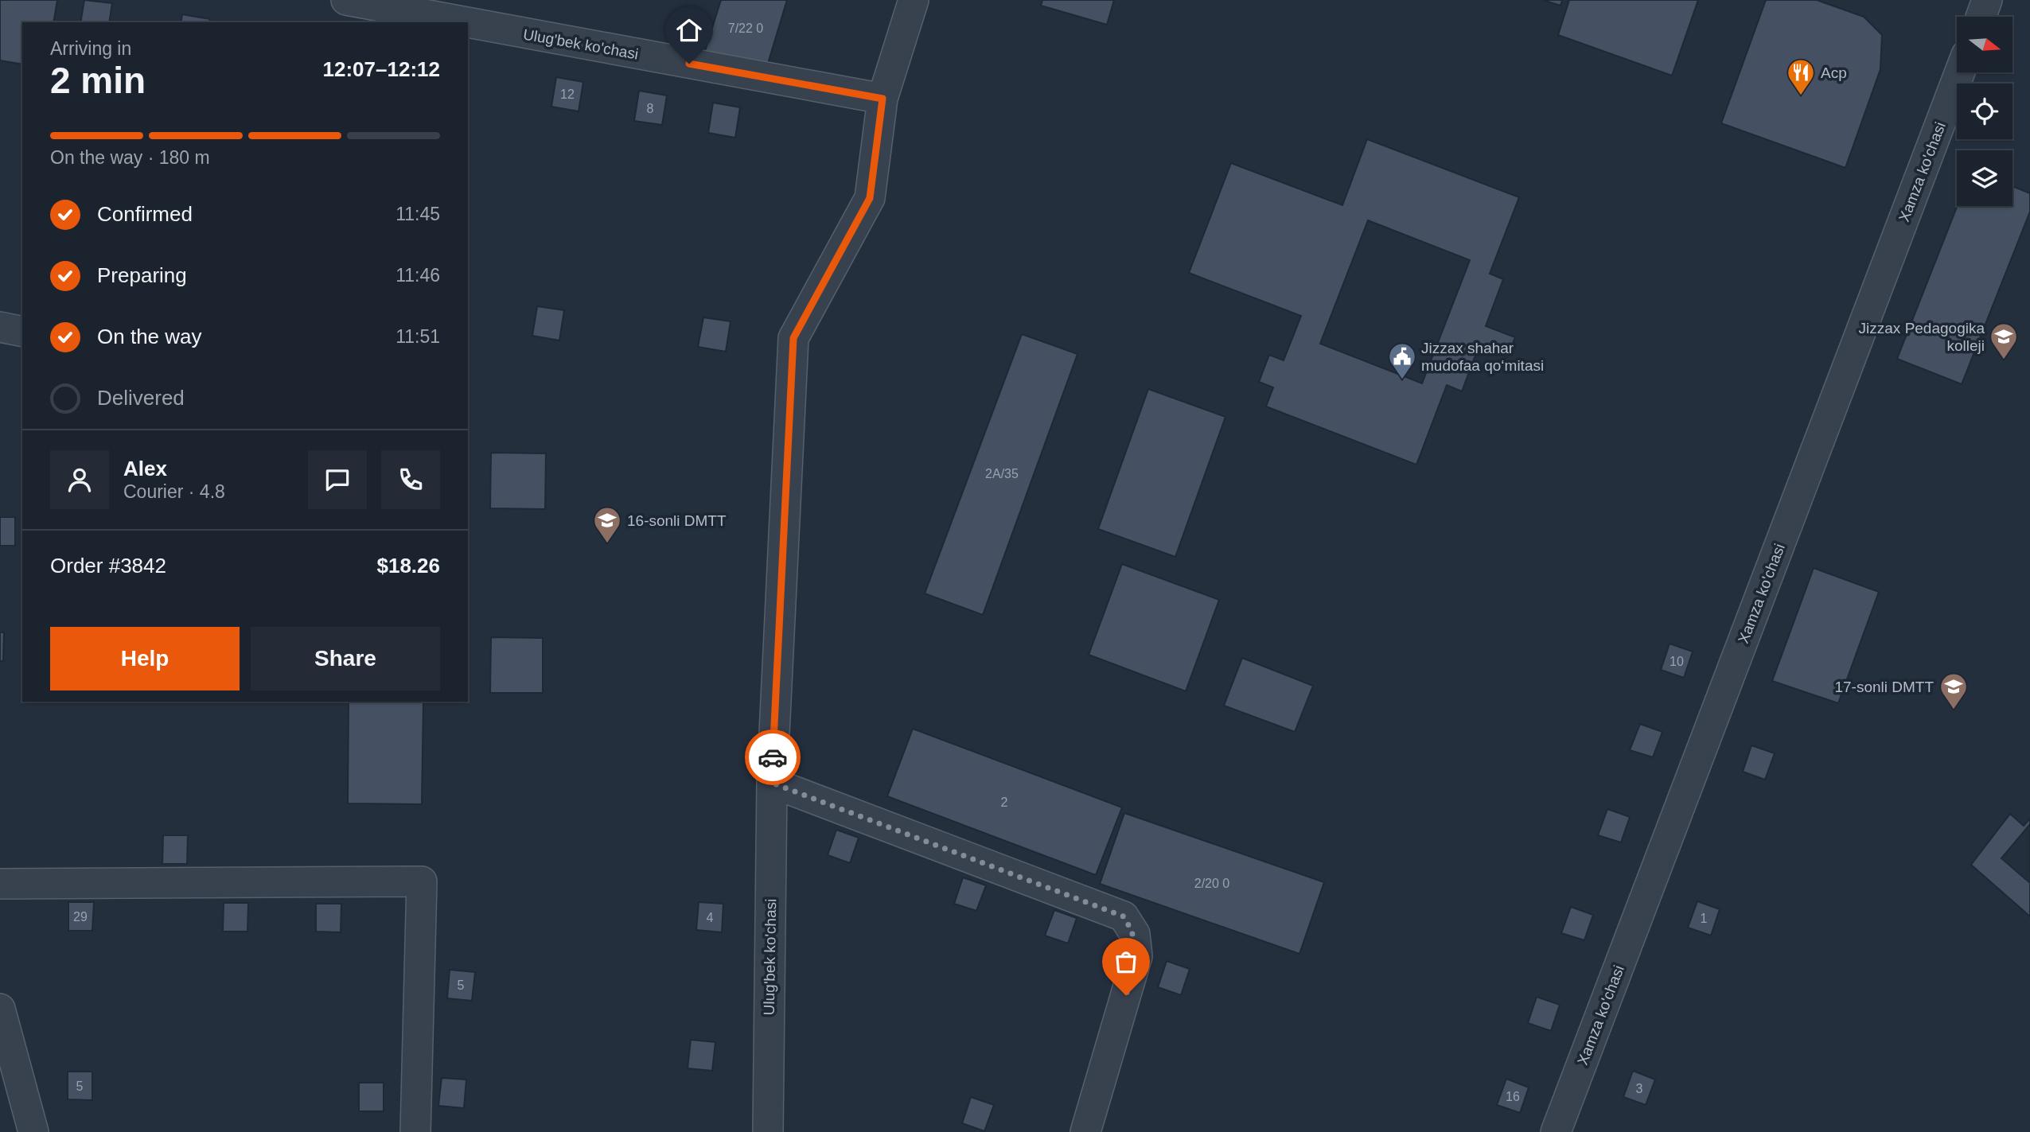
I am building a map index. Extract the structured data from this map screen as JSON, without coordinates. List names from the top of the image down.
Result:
{
  "streets": {
    "street": ["Ulug'bek ko'chasi", "Xamza ko'chasi"]
  },
  "places": {
    "restaurant": ["Аср"],
    "school or university": ["Jizzax Pedagogika kolleji", "16-sonli DMTT", "17-sonli DMTT"],
    "public building": ["Jizzax shahar mudofaa qoʻmitasi"]
  },
  "house_numbers": [
    "7/22 0",
    "12",
    "8",
    "2А/35",
    "10",
    "2",
    "2/20 0",
    "29",
    "4",
    "1",
    "5",
    "5",
    "3",
    "16"
  ],
  "north": "right",
  "page": {
    "heading": ["2 min", "Arriving in", "12:07–12:12"],
    "panel": [
      "Alex",
      "Courier · 4.8",
      "Order #3842",
      "$18.26"
    ],
    "bar": "On the way · 180 m",
    "list": [
      ["Confirmed", "11:45"],
      ["Preparing", "11:46"],
      ["On the way", "11:51"],
      "Delivered"
    ],
    "buttons": ["Help", "Share"]
  }
}
